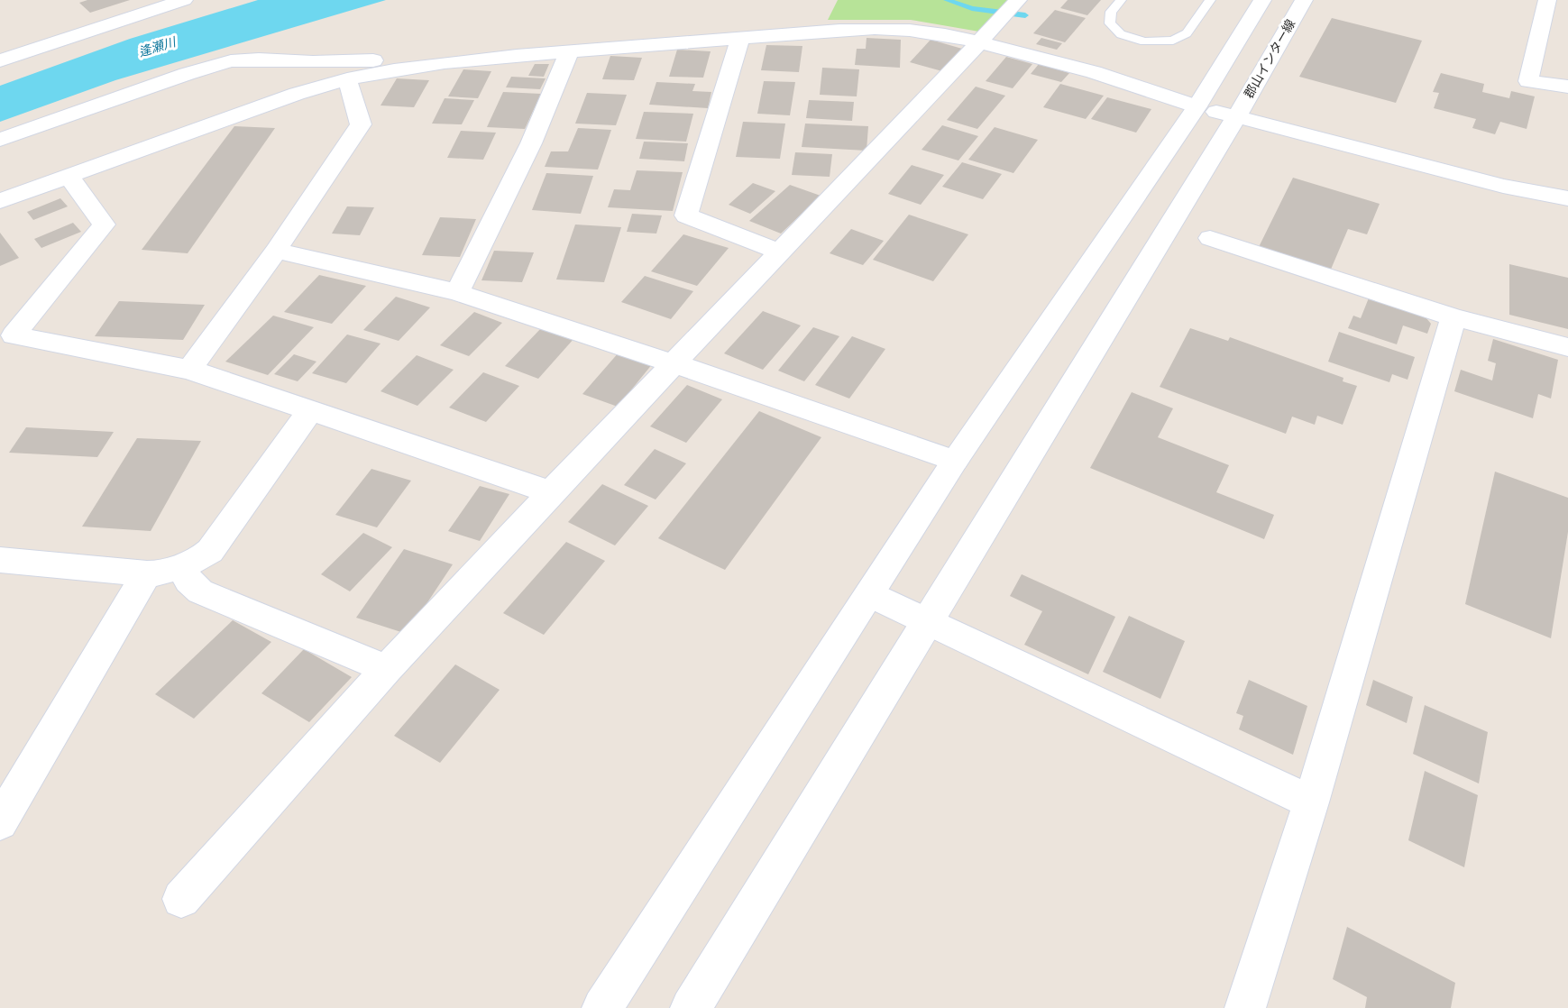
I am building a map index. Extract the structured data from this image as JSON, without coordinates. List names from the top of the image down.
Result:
{
  "streets": {
    "street": ["郡山インター線"]
  },
  "water": ["逢瀬川"]
}
